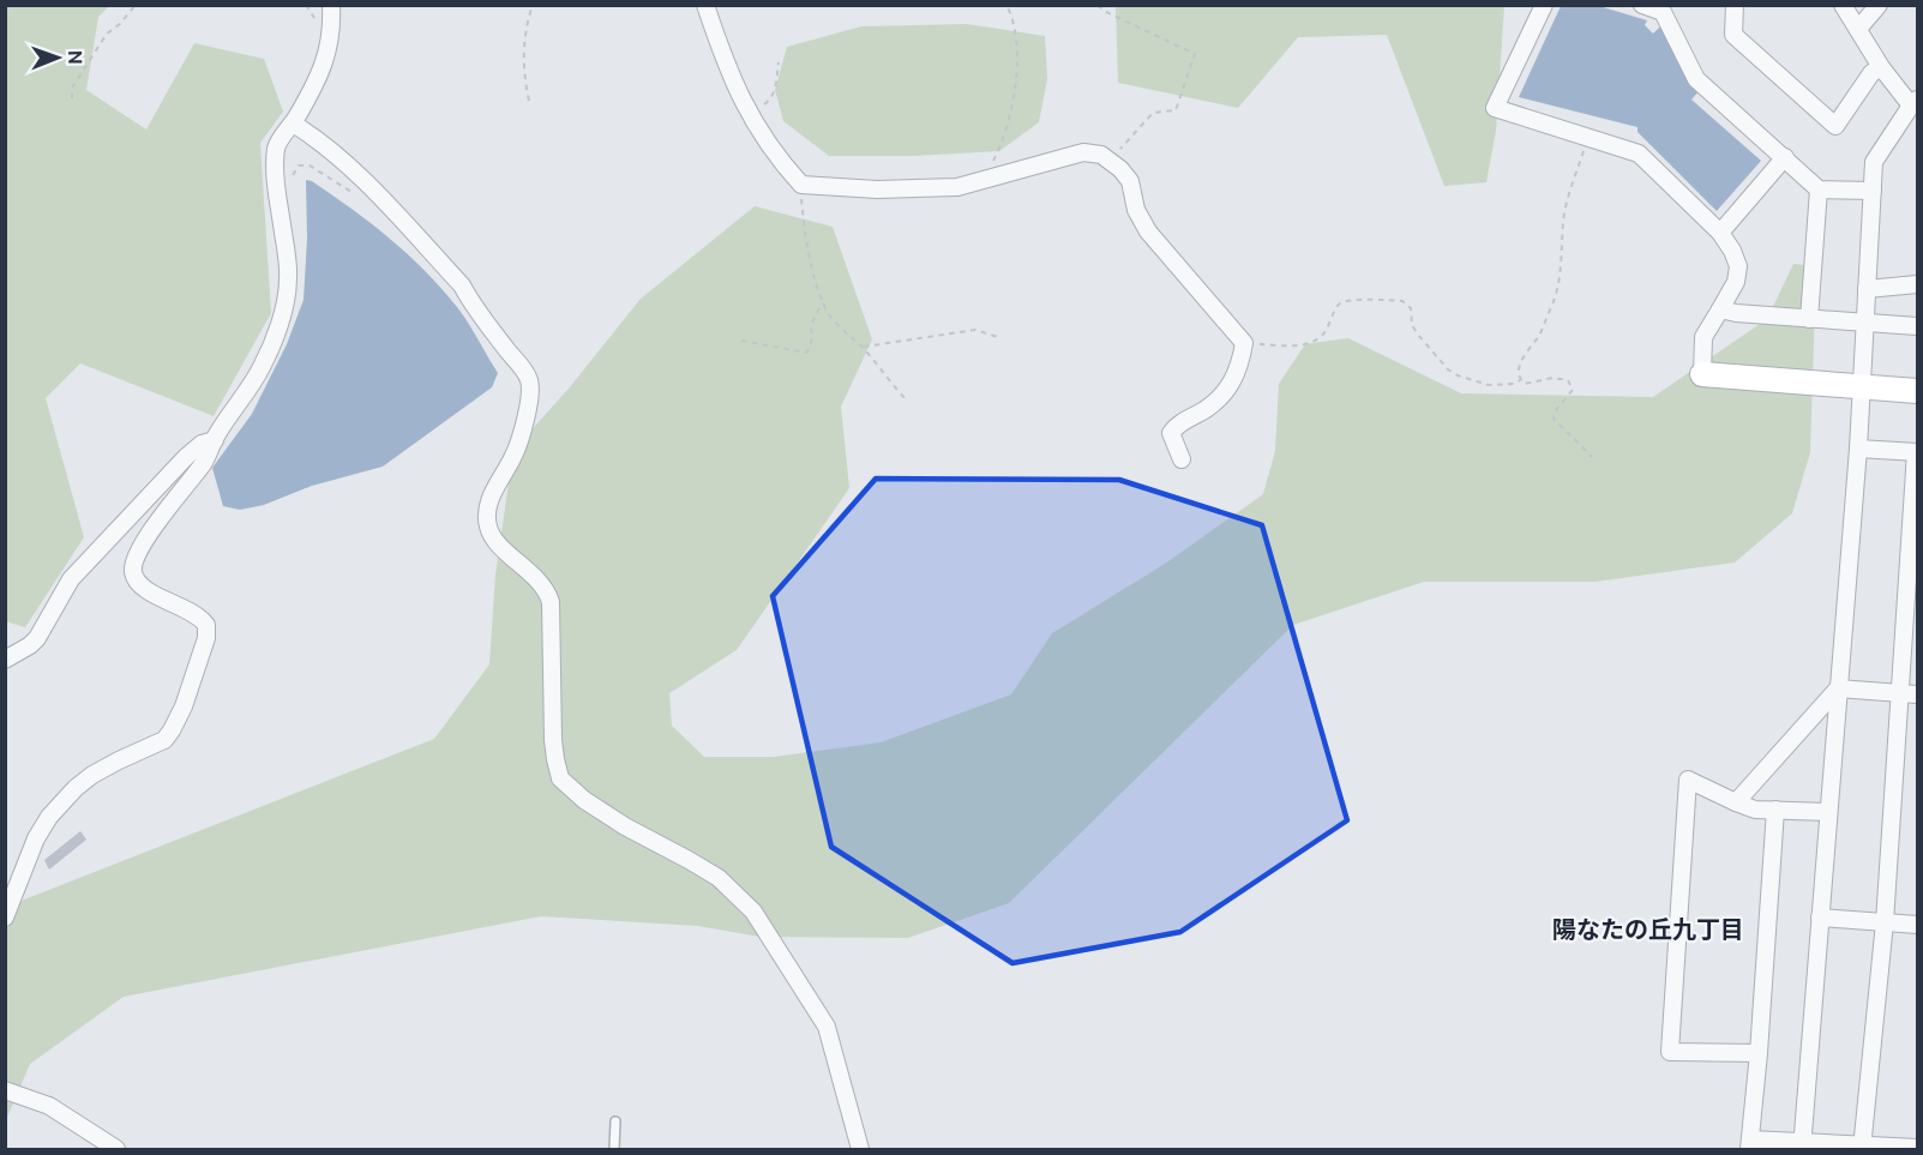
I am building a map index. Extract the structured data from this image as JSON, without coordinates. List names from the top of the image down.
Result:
{
  "districts": ["陽なたの丘九丁目"],
  "north": "right"
}
